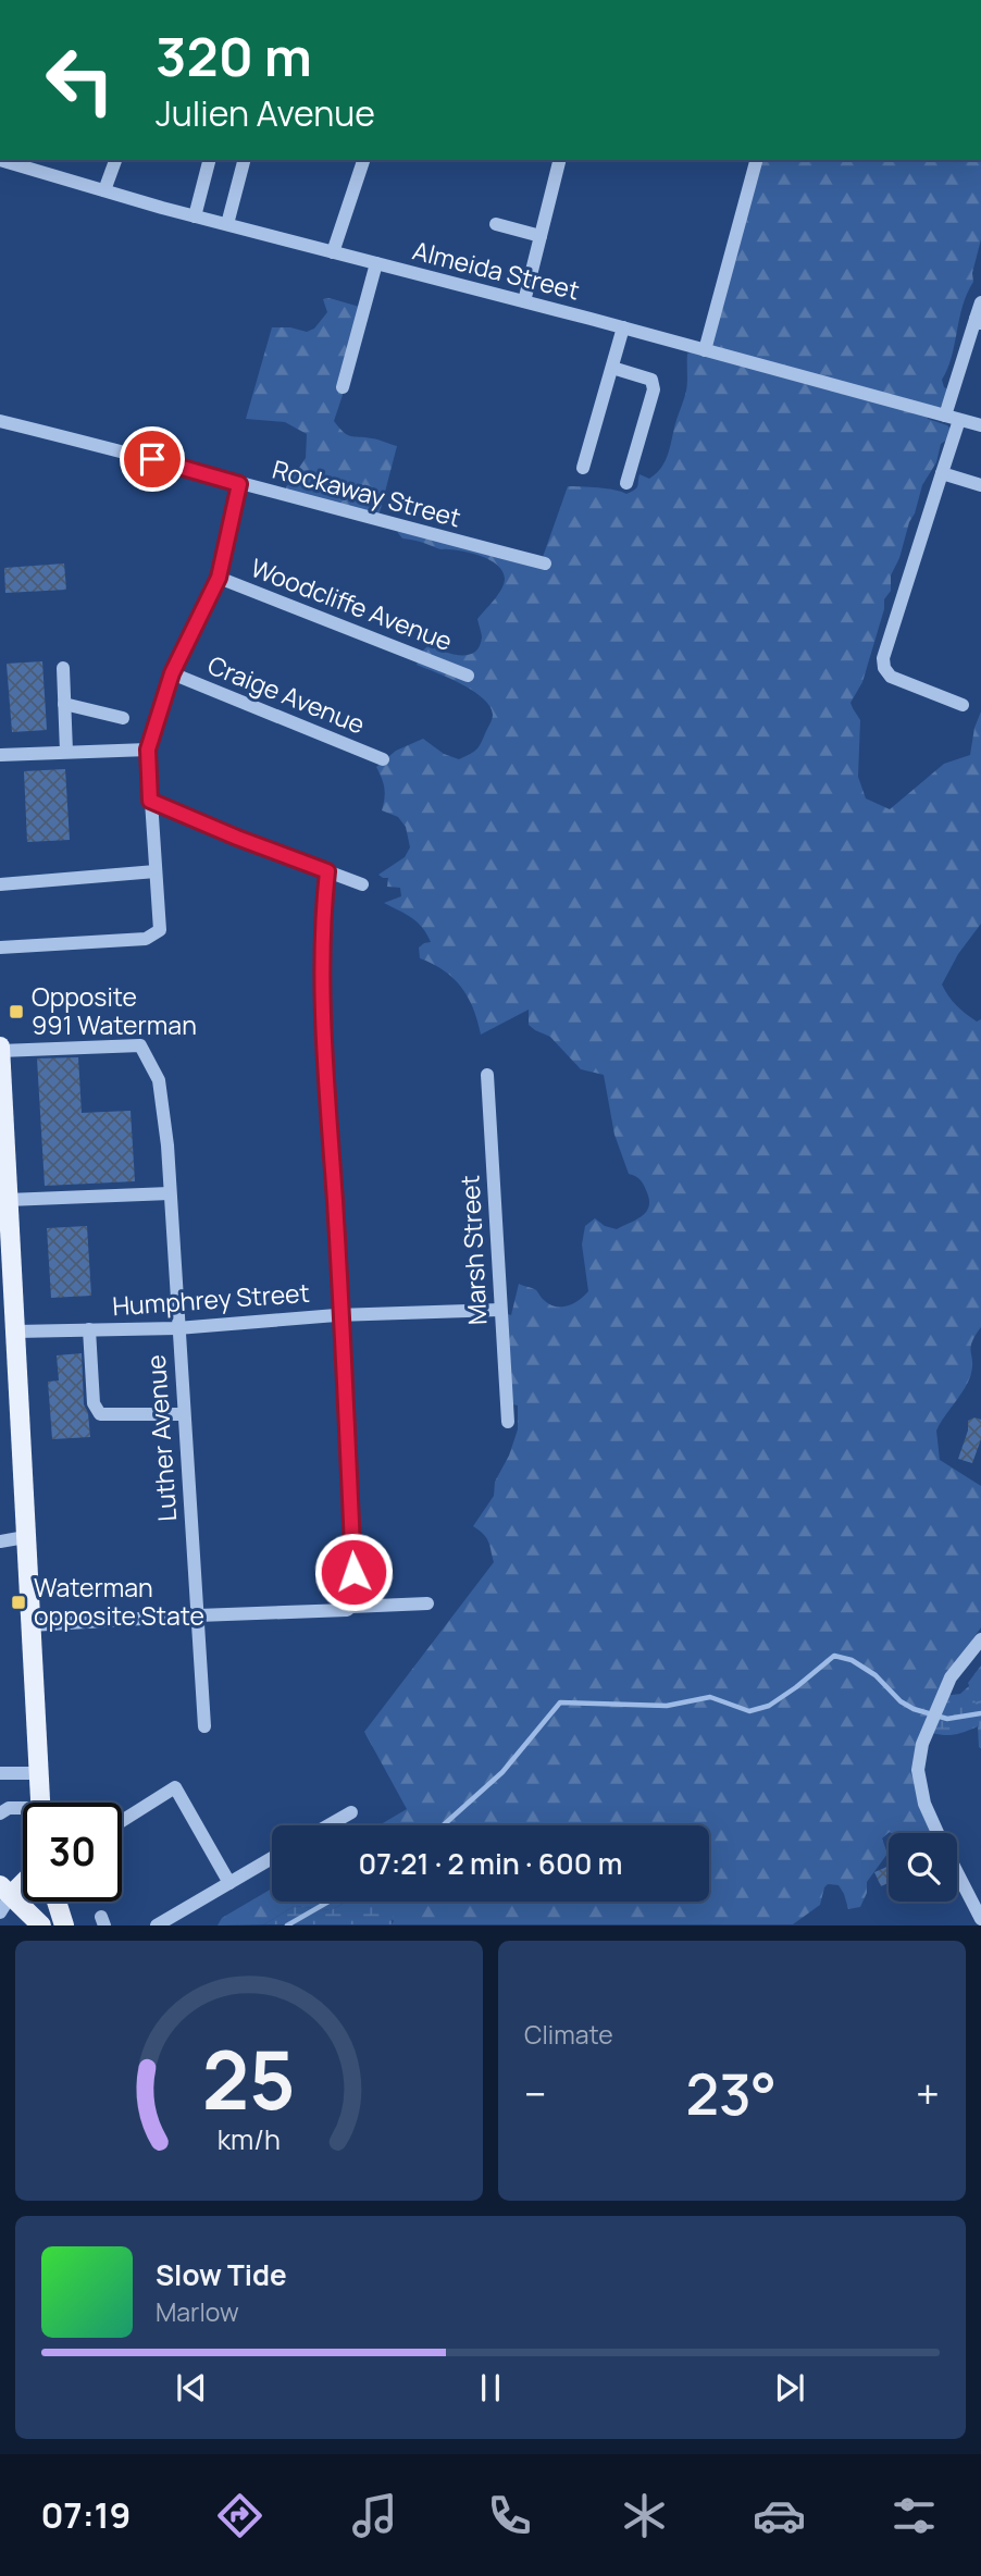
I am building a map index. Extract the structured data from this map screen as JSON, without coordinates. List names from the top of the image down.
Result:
{
  "streets": {
    "street": [
      "Almeida Street",
      "Rockaway Street",
      "Woodcliffe Avenue",
      "Craige Avenue",
      "Marsh Street",
      "Humphrey Street",
      "Luther Avenue"
    ]
  },
  "crossings": [
    ["Marsh Street", "Humphrey Street"],
    ["Humphrey Street", "Luther Avenue"]
  ],
  "places": {
    "transit": ["Opposite 991 Waterman", "Waterman opposite State"]
  },
  "page": {
    "turn": ["320 m", "Julien Avenue"],
    "limit": "30",
    "trip": "07:21 · 2 min · 600 m",
    "tile": "Climate",
    "heat": ["−", "23°", "+"],
    "song": ["Slow Tide", "Marlow"],
    "tabs": "07:19",
    "gauge": ["25", "km/h"]
  }
}
